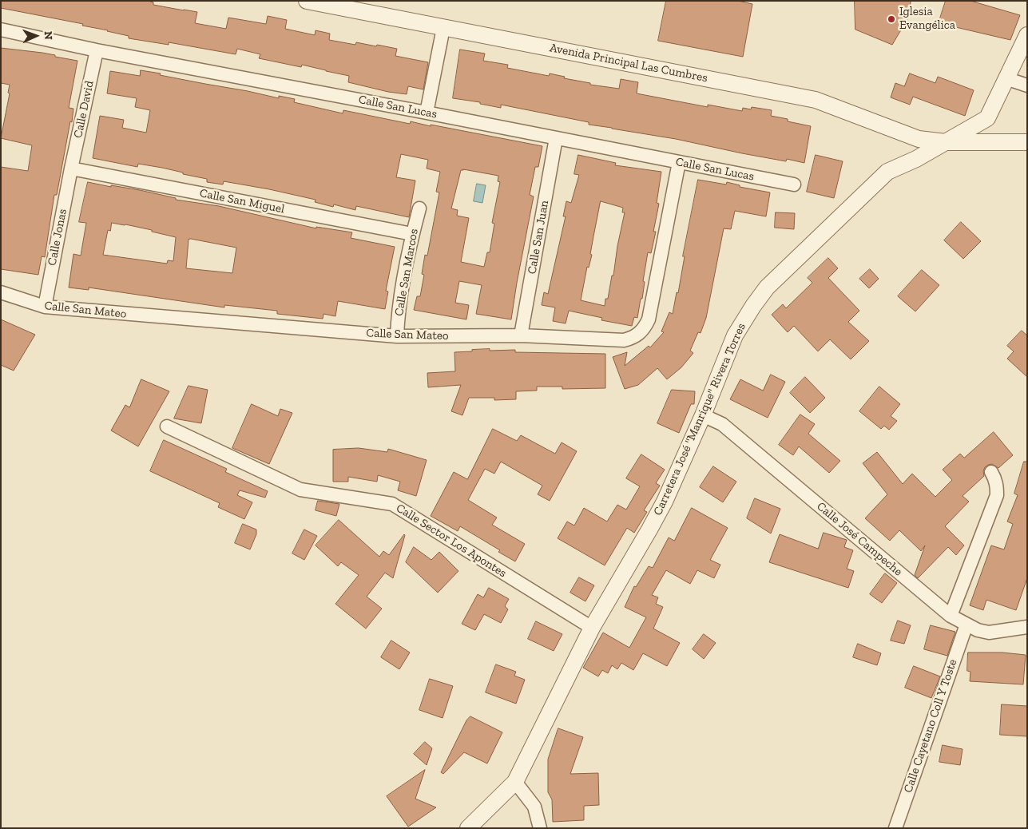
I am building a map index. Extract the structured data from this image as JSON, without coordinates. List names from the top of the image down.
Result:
{
  "streets": {
    "street": [
      "Avenida Principal Las Cumbres",
      "Calle San Lucas",
      "Calle David",
      "Calle San Miguel",
      "Calle Jonas",
      "Calle San Juan",
      "Calle San Marcos",
      "Calle San Mateo",
      "Carretera José \"Manrique\" Rivera Torres",
      "Calle José Campeche",
      "Calle Sector Los Apontes",
      "Calle Cayetano Coll Y Toste"
    ]
  },
  "crossings": [
    ["Avenida Principal Las Cumbres", "Carretera José \"Manrique\" Rivera Torres"],
    ["Calle San Lucas", "Calle David"],
    ["Calle San Lucas", "Calle San Juan"],
    ["Calle San Lucas", "Calle San Mateo"],
    ["Calle David", "Calle San Miguel"],
    ["Calle David", "Calle Jonas"],
    ["Calle San Miguel", "Calle Jonas"],
    ["Calle San Miguel", "Calle San Marcos"],
    ["Calle Jonas", "Calle San Mateo"],
    ["Calle San Juan", "Calle San Mateo"],
    ["Calle San Marcos", "Calle San Mateo"],
    ["Carretera José \"Manrique\" Rivera Torres", "Calle José Campeche"],
    ["Carretera José \"Manrique\" Rivera Torres", "Calle Sector Los Apontes"],
    ["Calle José Campeche", "Calle Cayetano Coll Y Toste"]
  ],
  "places": ["Iglesia Evangélica"],
  "north": "right"
}
